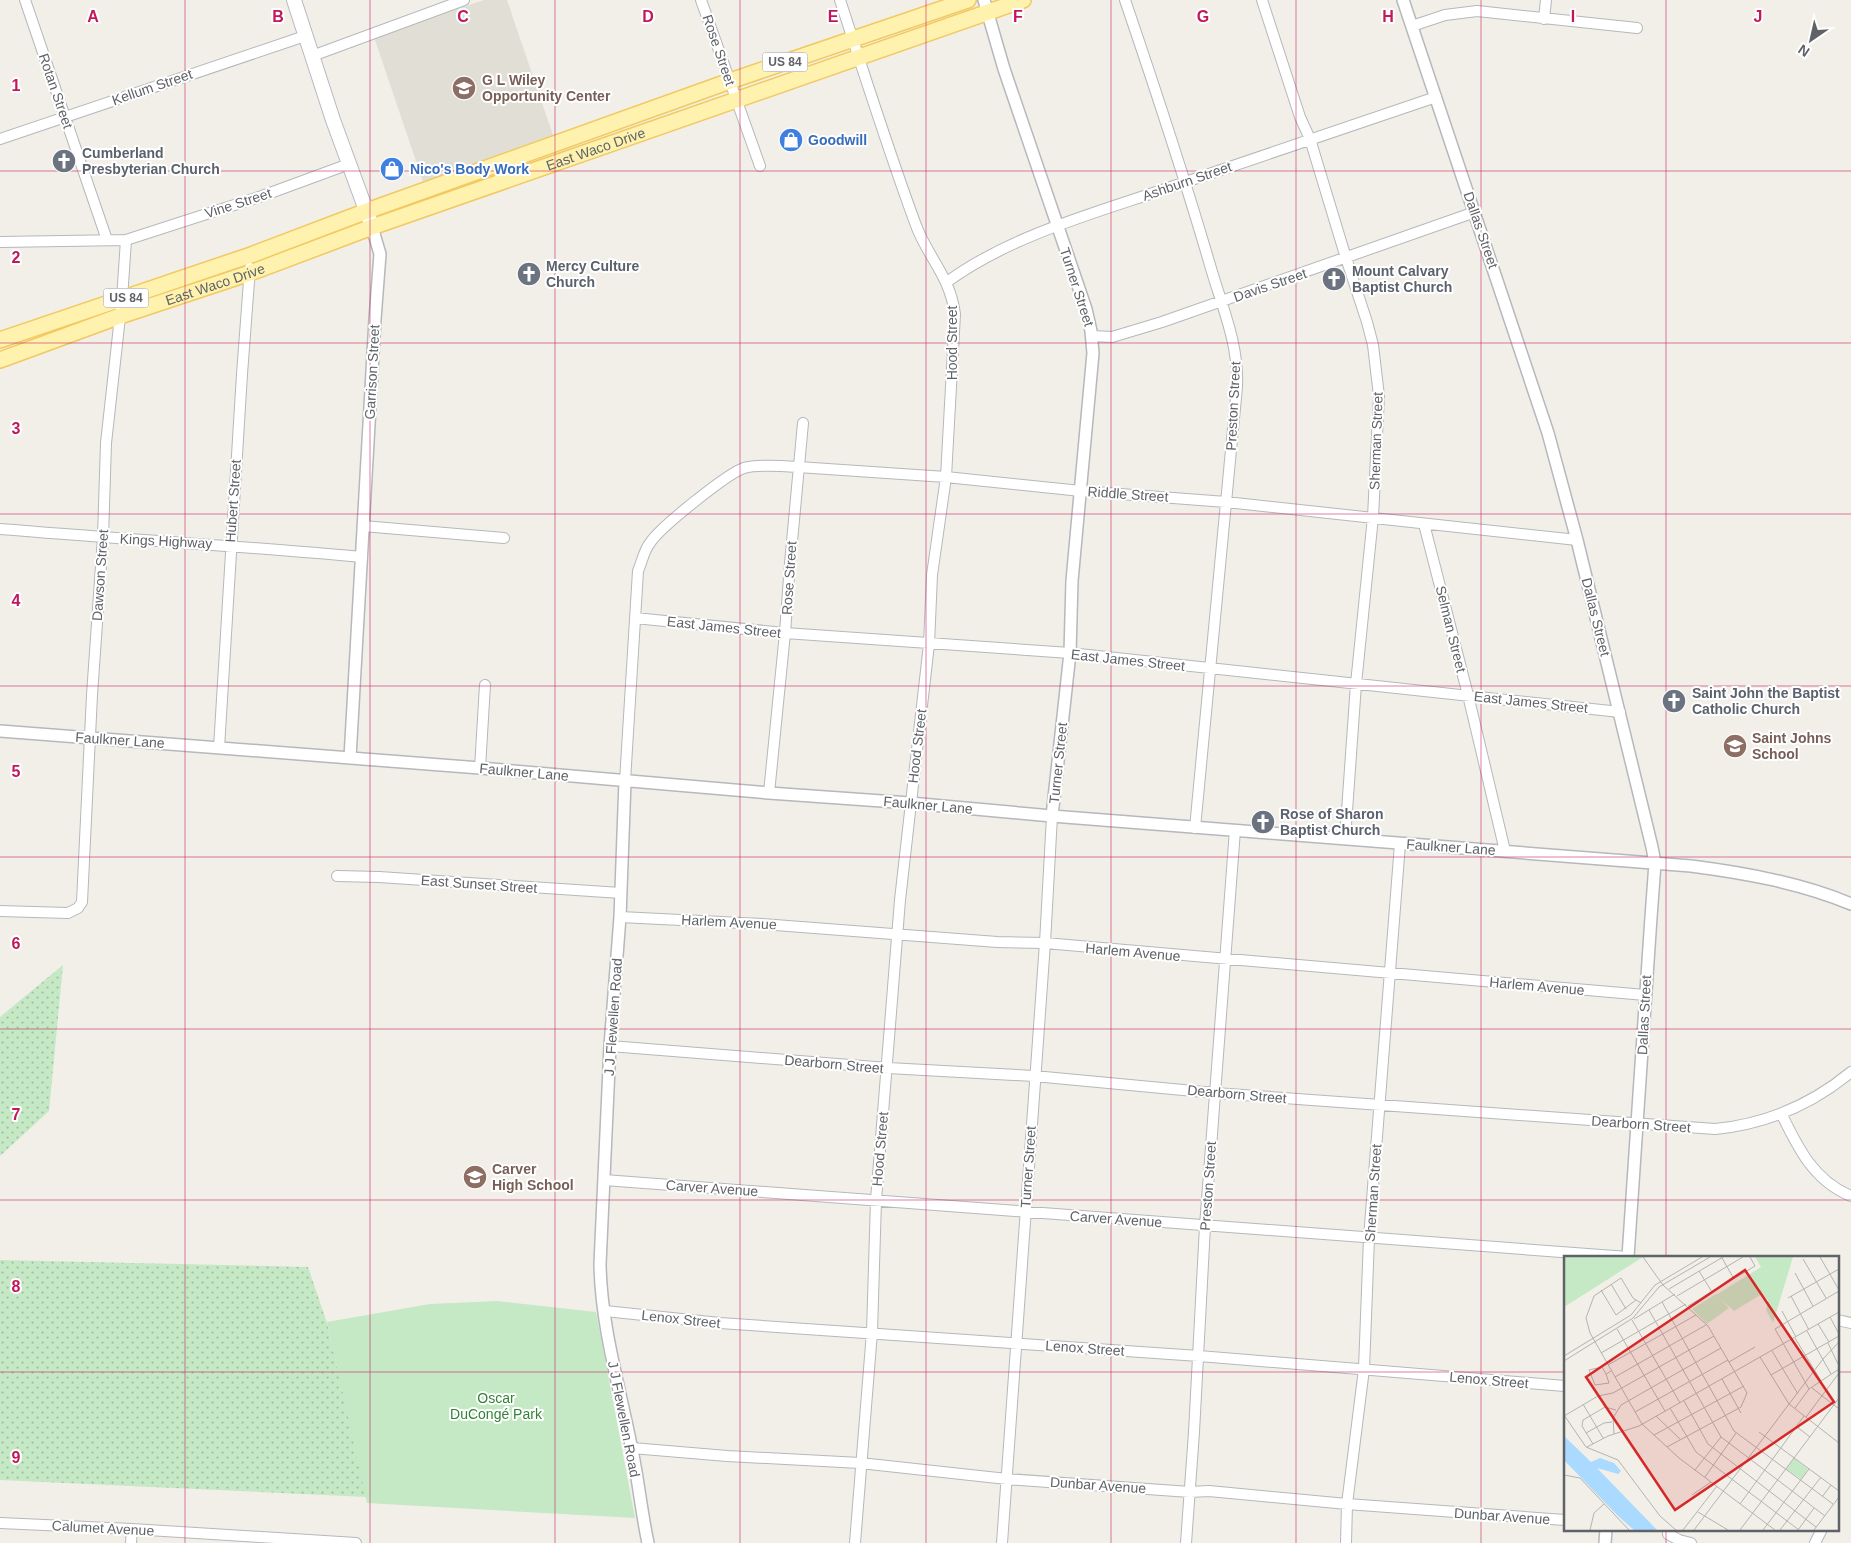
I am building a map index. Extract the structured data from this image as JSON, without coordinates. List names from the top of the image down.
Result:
{
  "streets": {
    "main road": ["US 84", "East Waco Drive", "Garrison Street"],
    "street": [
      "Rose Street",
      "Kellum Street",
      "Rotan Street",
      "Ashburn Street",
      "Vine Street",
      "Dallas Street",
      "Davis Street",
      "Turner Street",
      "Hood Street",
      "Preston Street",
      "Sherman Street",
      "Riddle Street",
      "Hubert Street",
      "Kings Highway",
      "Dawson Street",
      "East James Street",
      "Selman Street",
      "Faulkner Lane",
      "East Sunset Street",
      "Harlem Avenue",
      "J J Flewellen Road",
      "Dearborn Street",
      "Carver Avenue",
      "Lenox Street",
      "Dunbar Avenue",
      "Calumet Avenue"
    ]
  },
  "crossings": [
    ["Rose Street", "East Waco Drive"],
    ["Rose Street", "Riddle Street"],
    ["Rose Street", "East James Street"],
    ["Rose Street", "Faulkner Lane"],
    ["Kellum Street", "Rotan Street"],
    ["Kellum Street", "Garrison Street"],
    ["Rotan Street", "Vine Street"],
    ["East Waco Drive", "Turner Street"],
    ["East Waco Drive", "Hood Street"],
    ["East Waco Drive", "Garrison Street"],
    ["East Waco Drive", "Hubert Street"],
    ["East Waco Drive", "Dawson Street"],
    ["Ashburn Street", "Dallas Street"],
    ["Ashburn Street", "Turner Street"],
    ["Ashburn Street", "Hood Street"],
    ["Ashburn Street", "Preston Street"],
    ["Ashburn Street", "Sherman Street"],
    ["Vine Street", "Garrison Street"],
    ["Vine Street", "Dawson Street"],
    ["Dallas Street", "Davis Street"],
    ["Dallas Street", "Riddle Street"],
    ["Dallas Street", "East James Street"],
    ["Dallas Street", "Faulkner Lane"],
    ["Dallas Street", "Harlem Avenue"],
    ["Dallas Street", "Dearborn Street"],
    ["Davis Street", "Turner Street"],
    ["Davis Street", "Preston Street"],
    ["Davis Street", "Sherman Street"],
    ["Turner Street", "Riddle Street"],
    ["Turner Street", "East James Street"],
    ["Turner Street", "Faulkner Lane"],
    ["Turner Street", "Harlem Avenue"],
    ["Turner Street", "Dearborn Street"],
    ["Turner Street", "Carver Avenue"],
    ["Turner Street", "Lenox Street"],
    ["Turner Street", "Dunbar Avenue"],
    ["Hood Street", "Riddle Street"],
    ["Hood Street", "East James Street"],
    ["Hood Street", "Faulkner Lane"],
    ["Hood Street", "Harlem Avenue"],
    ["Hood Street", "Dearborn Street"],
    ["Hood Street", "Carver Avenue"],
    ["Hood Street", "Lenox Street"],
    ["Hood Street", "Dunbar Avenue"],
    ["Garrison Street", "Kings Highway"],
    ["Garrison Street", "Faulkner Lane"],
    ["Preston Street", "Riddle Street"],
    ["Preston Street", "East James Street"],
    ["Preston Street", "Faulkner Lane"],
    ["Preston Street", "Harlem Avenue"],
    ["Preston Street", "Dearborn Street"],
    ["Preston Street", "Carver Avenue"],
    ["Preston Street", "Lenox Street"],
    ["Preston Street", "Dunbar Avenue"],
    ["Sherman Street", "Riddle Street"],
    ["Sherman Street", "East James Street"],
    ["Sherman Street", "Faulkner Lane"],
    ["Sherman Street", "Harlem Avenue"],
    ["Sherman Street", "Dearborn Street"],
    ["Sherman Street", "Carver Avenue"],
    ["Sherman Street", "Lenox Street"],
    ["Sherman Street", "Dunbar Avenue"],
    ["Riddle Street", "Selman Street"],
    ["Riddle Street", "J J Flewellen Road"],
    ["Hubert Street", "Kings Highway"],
    ["Hubert Street", "Faulkner Lane"],
    ["Kings Highway", "Dawson Street"],
    ["Dawson Street", "Faulkner Lane"],
    ["East James Street", "Selman Street"],
    ["East James Street", "J J Flewellen Road"],
    ["Selman Street", "Faulkner Lane"],
    ["Faulkner Lane", "J J Flewellen Road"],
    ["East Sunset Street", "J J Flewellen Road"],
    ["Harlem Avenue", "J J Flewellen Road"],
    ["J J Flewellen Road", "Dearborn Street"],
    ["J J Flewellen Road", "Carver Avenue"],
    ["J J Flewellen Road", "Lenox Street"],
    ["J J Flewellen Road", "Dunbar Avenue"]
  ],
  "parks": ["Oscar DuCongé Park"],
  "places": {
    "school or university": ["G L Wiley Opportunity Center", "Saint Johns School", "Carver High School"],
    "shop": ["Goodwill", "Nico's Body Work"],
    "church": [
      "Cumberland Presbyterian Church",
      "Mercy Culture Church",
      "Mount Calvary Baptist Church",
      "Saint John the Baptist Catholic Church",
      "Rose of Sharon Baptist Church"
    ]
  },
  "north": "bottom left",
  "grid": {
    "columns": [
      "A",
      "B",
      "C",
      "D",
      "E",
      "F",
      "G",
      "H",
      "I",
      "J"
    ],
    "rows": [
      "1",
      "2",
      "3",
      "4",
      "5",
      "6",
      "7",
      "8",
      "9"
    ]
  }
}
